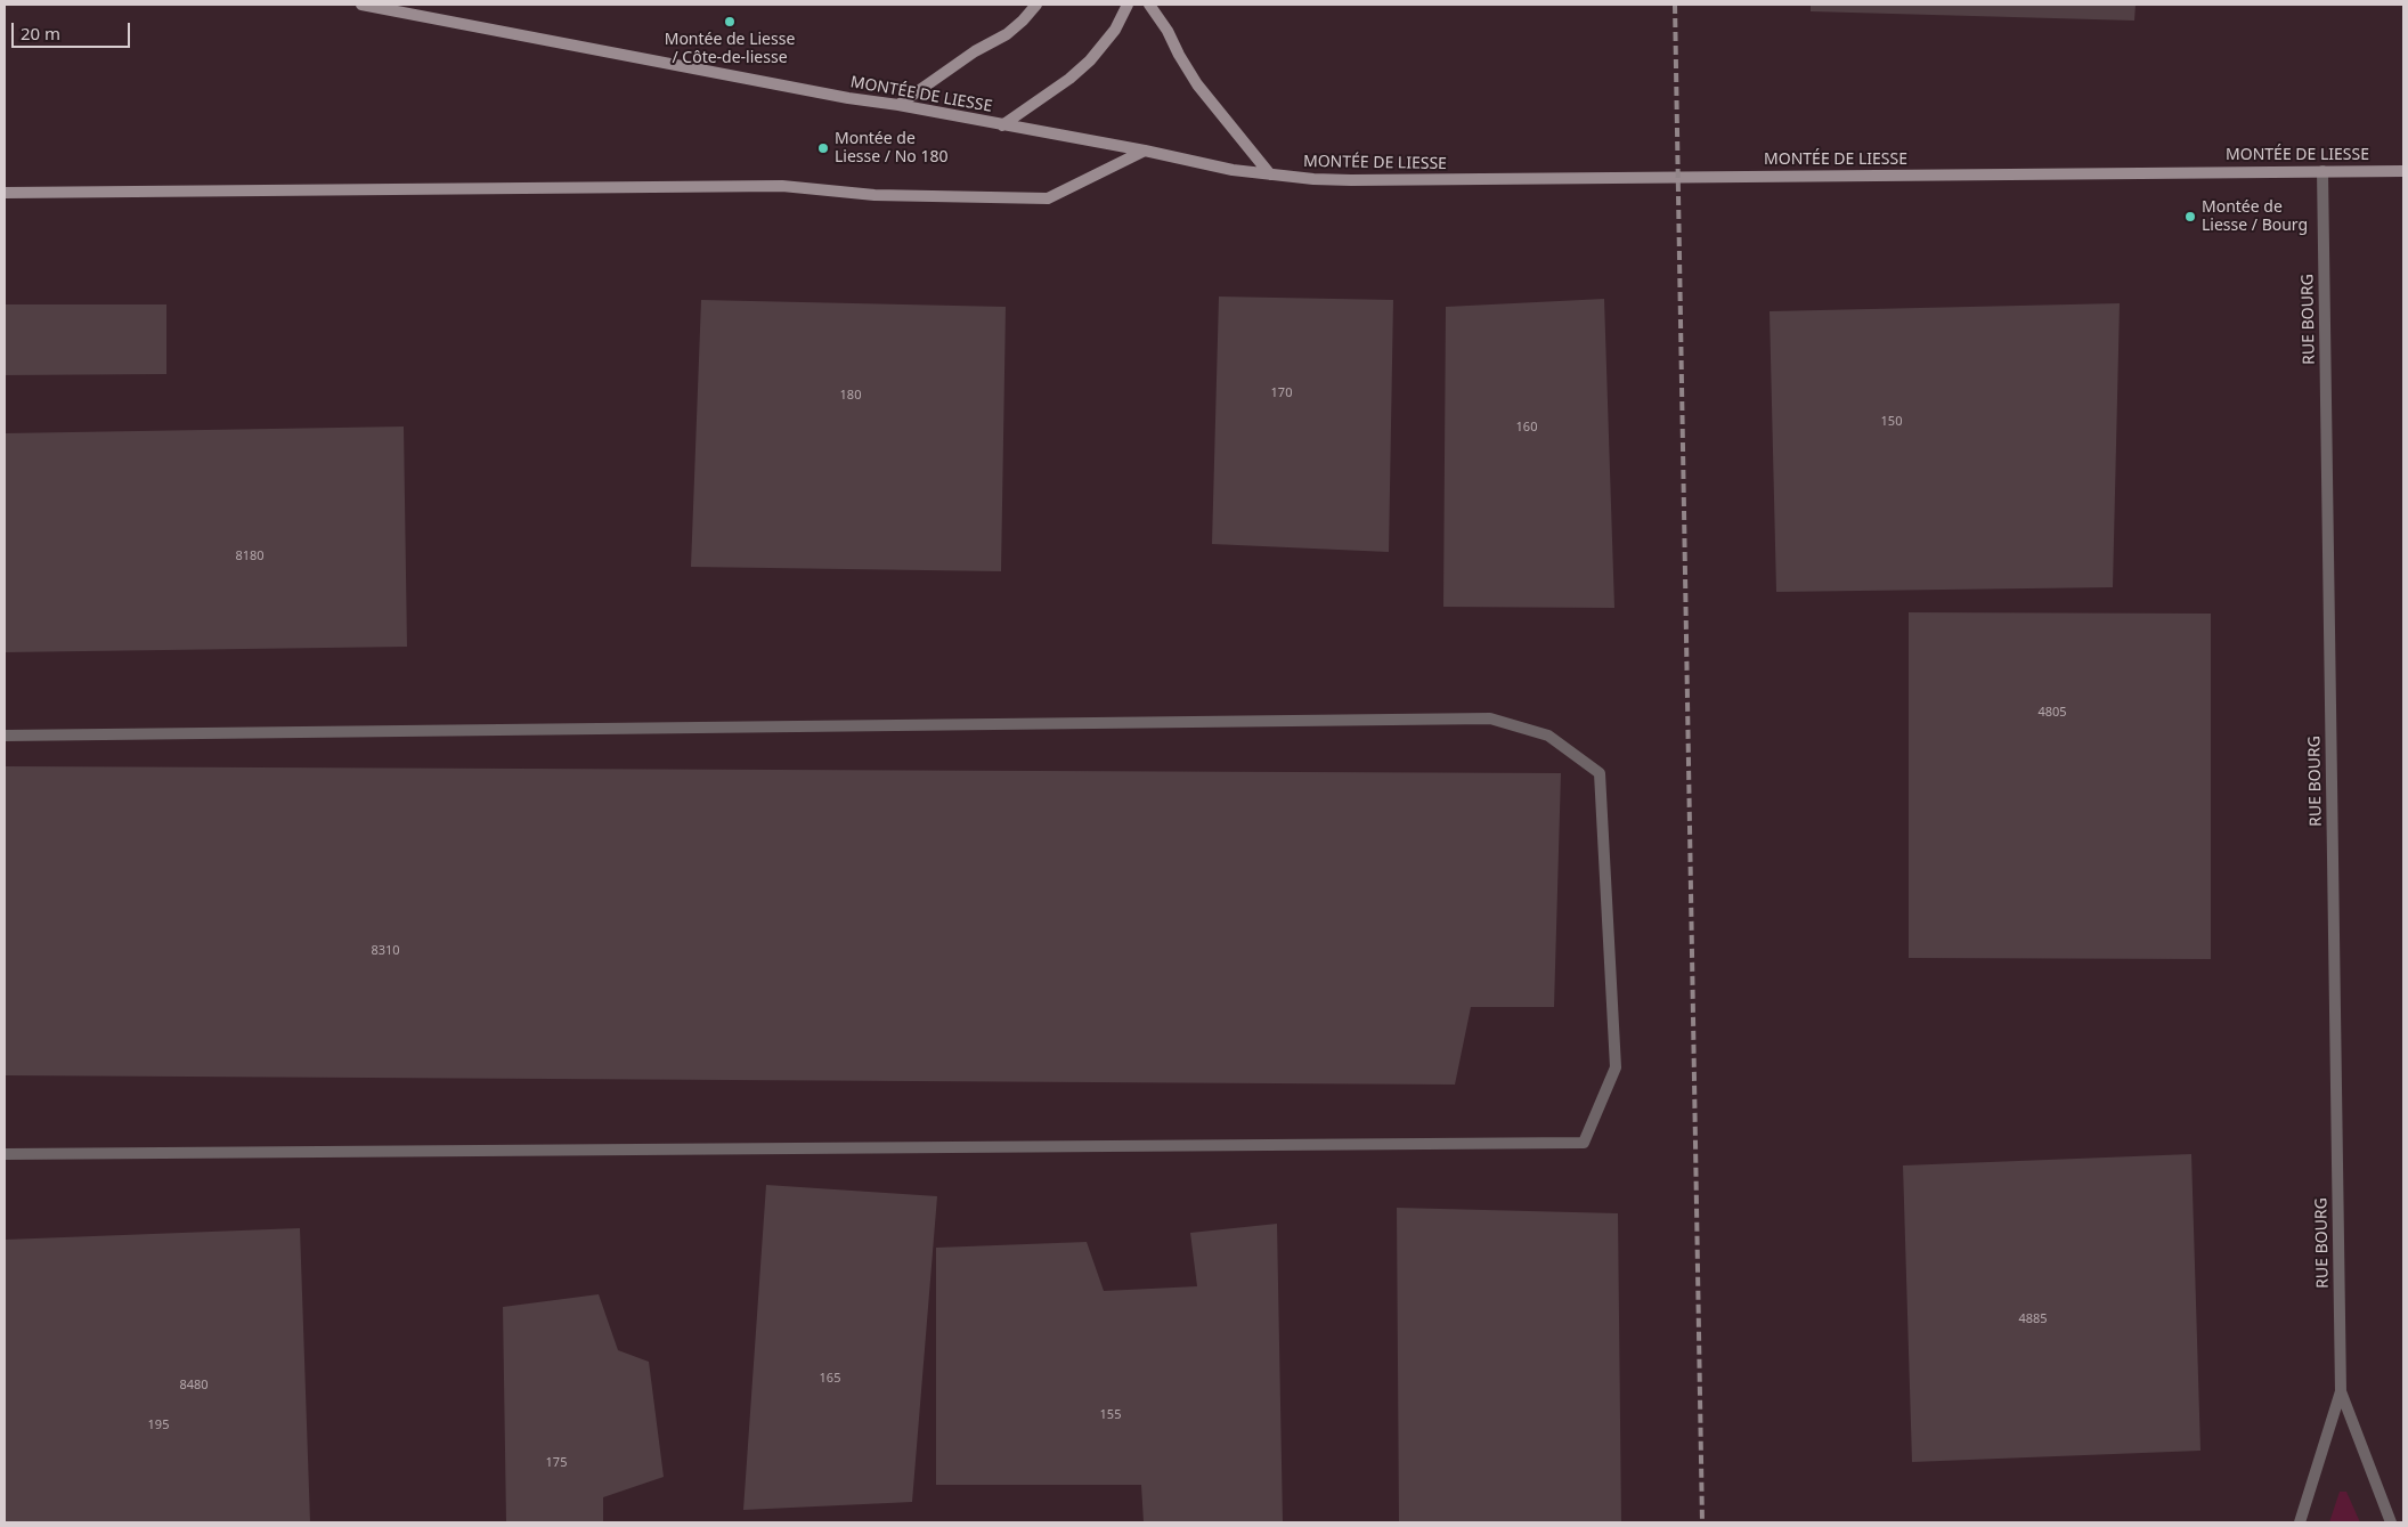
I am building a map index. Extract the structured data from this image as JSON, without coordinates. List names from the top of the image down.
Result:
{
  "streets": {
    "street": ["MONTÉE DE LIESSE", "RUE BOURG"]
  },
  "crossings": [
    ["MONTÉE DE LIESSE", "RUE BOURG"]
  ],
  "places": ["Montée de Liesse / Côte-de-liesse", "Montée de Liesse / No 180", "Montée de Liesse / Bourg"],
  "house_numbers": [
    "170",
    "180",
    "150",
    "160",
    "8180",
    "4805",
    "8310",
    "4885",
    "165",
    "8480",
    "155",
    "195",
    "175"
  ],
  "scale_bar": "20 m"
}
